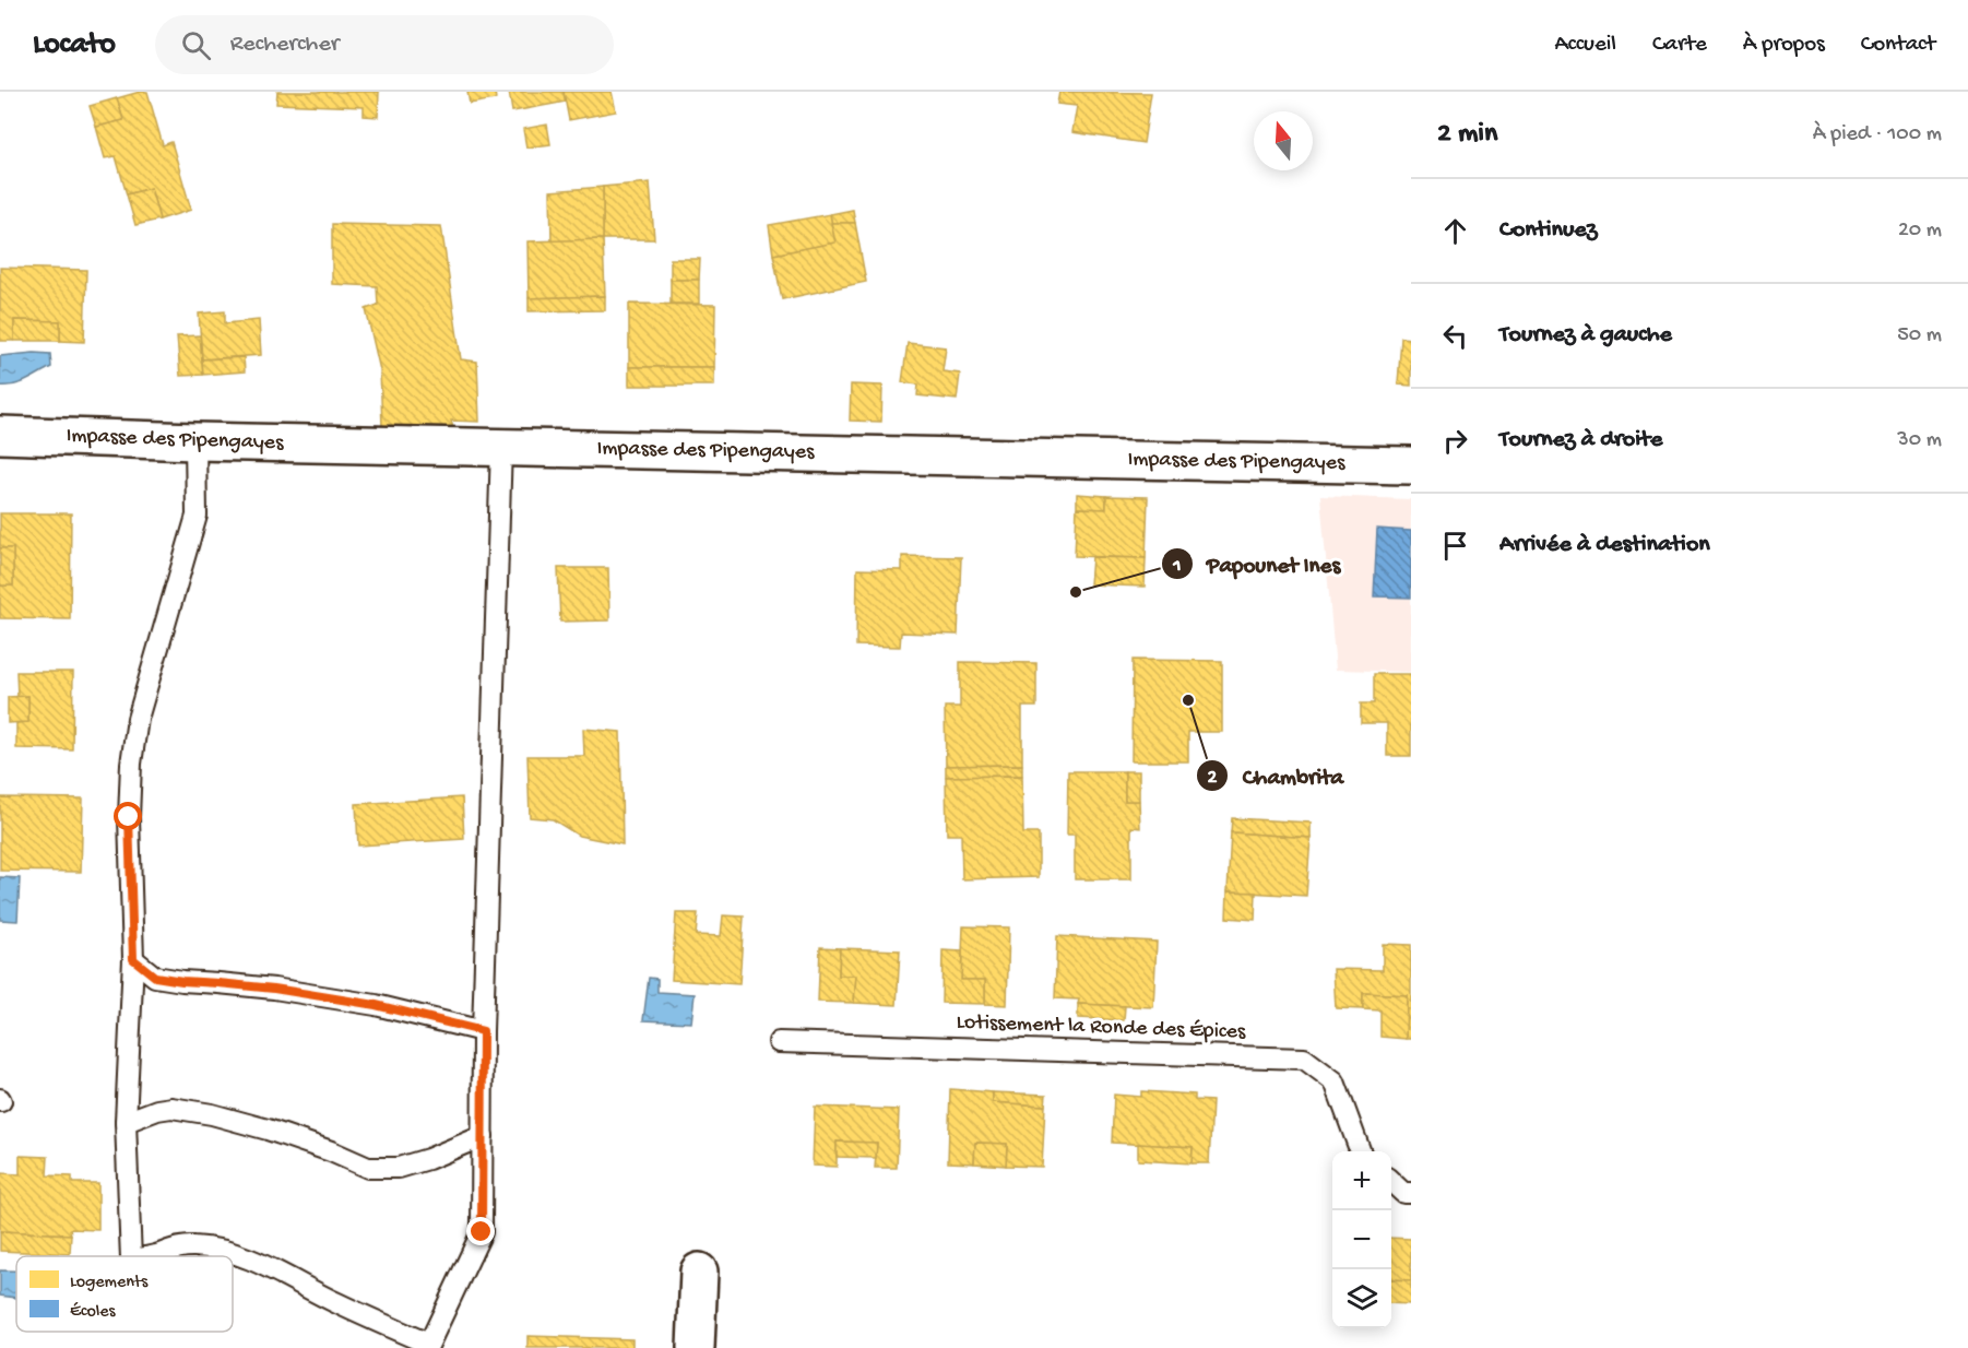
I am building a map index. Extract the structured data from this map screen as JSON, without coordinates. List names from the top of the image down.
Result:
{
  "streets": {
    "street": ["Impasse des Pipengayes"],
    "lane": ["Lotissement la Ronde des Épices"]
  },
  "places": ["Papounet Ines", "Chambrita"],
  "legend": ["Logements", "Écoles"],
  "north": "top",
  "page": {
    "header": "Locato",
    "search": "Rechercher",
    "nav": [
      "Accueil",
      "Carte",
      "À propos",
      "Contact"
    ],
    "heading": ["2 min", "À pied · 100 m"],
    "list": [
      ["Continuez", "20 m"],
      ["Tournez à gauche", "50 m"],
      ["Tournez à droite", "30 m"],
      "Arrivée à destination"
    ],
    "map_buttons": ["+", "−"]
  }
}
